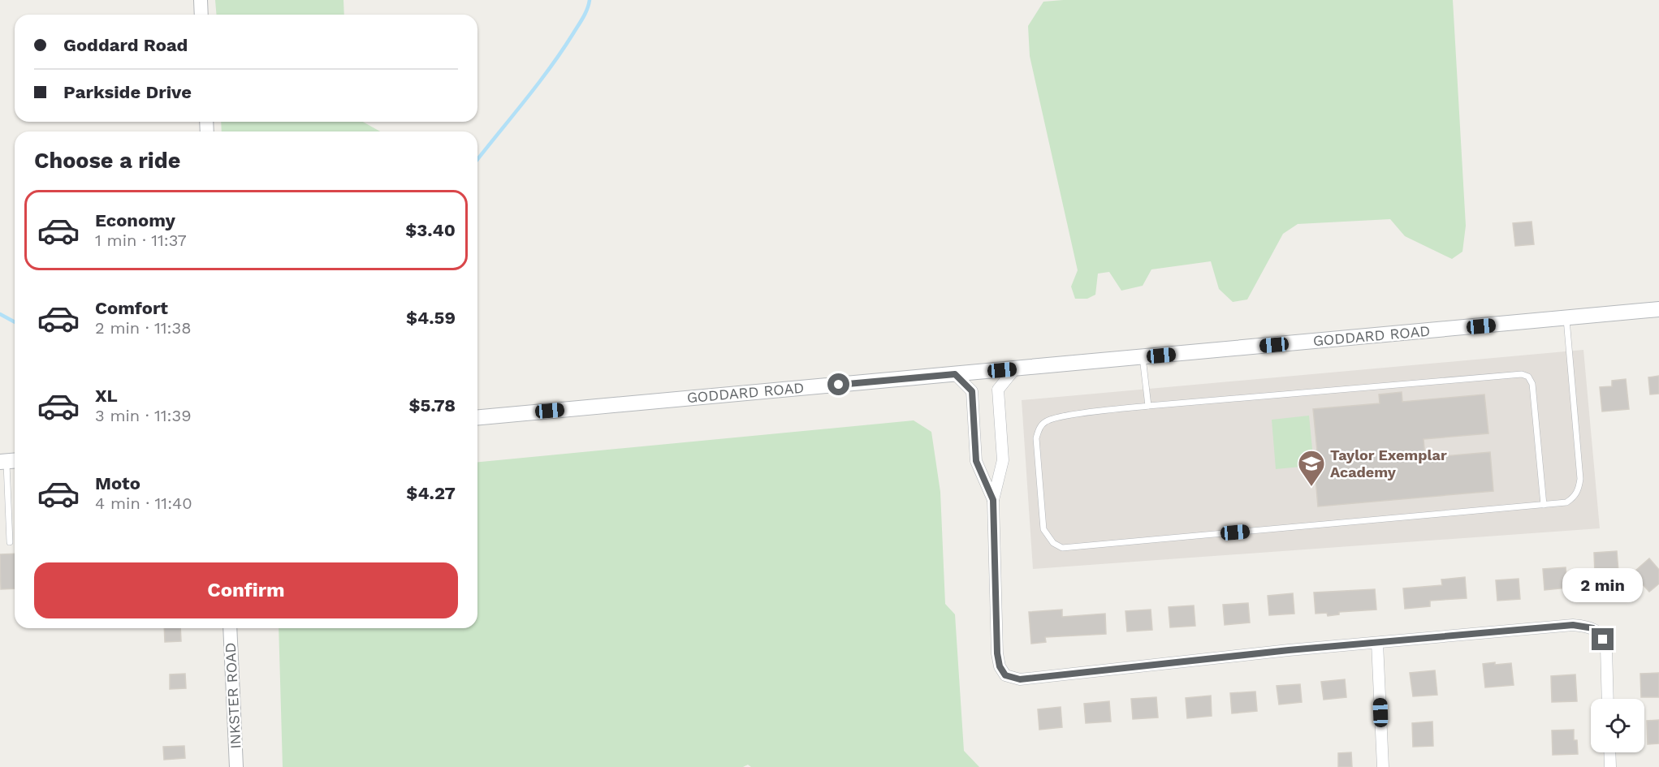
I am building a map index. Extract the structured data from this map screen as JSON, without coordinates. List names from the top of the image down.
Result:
{
  "streets": {
    "main road": ["GODDARD ROAD"],
    "street": ["INKSTER ROAD"]
  },
  "places": {
    "school or university": ["Taylor Exemplar Academy"]
  },
  "page": {
    "banner": ["Goddard Road", "Parkside Drive"],
    "heading": "Choose a ride",
    "list": [
      {
        "name": "Economy",
        "note": "1 min · 11:37",
        "value": "$3.40"
      },
      {
        "name": "Comfort",
        "note": "2 min · 11:38",
        "value": "$4.59"
      },
      {
        "name": "XL",
        "note": "3 min · 11:39",
        "value": "$5.78"
      },
      {
        "name": "Moto",
        "note": "4 min · 11:40",
        "value": "$4.27"
      }
    ],
    "buttons": "Confirm",
    "bubble": "2 min"
  }
}
